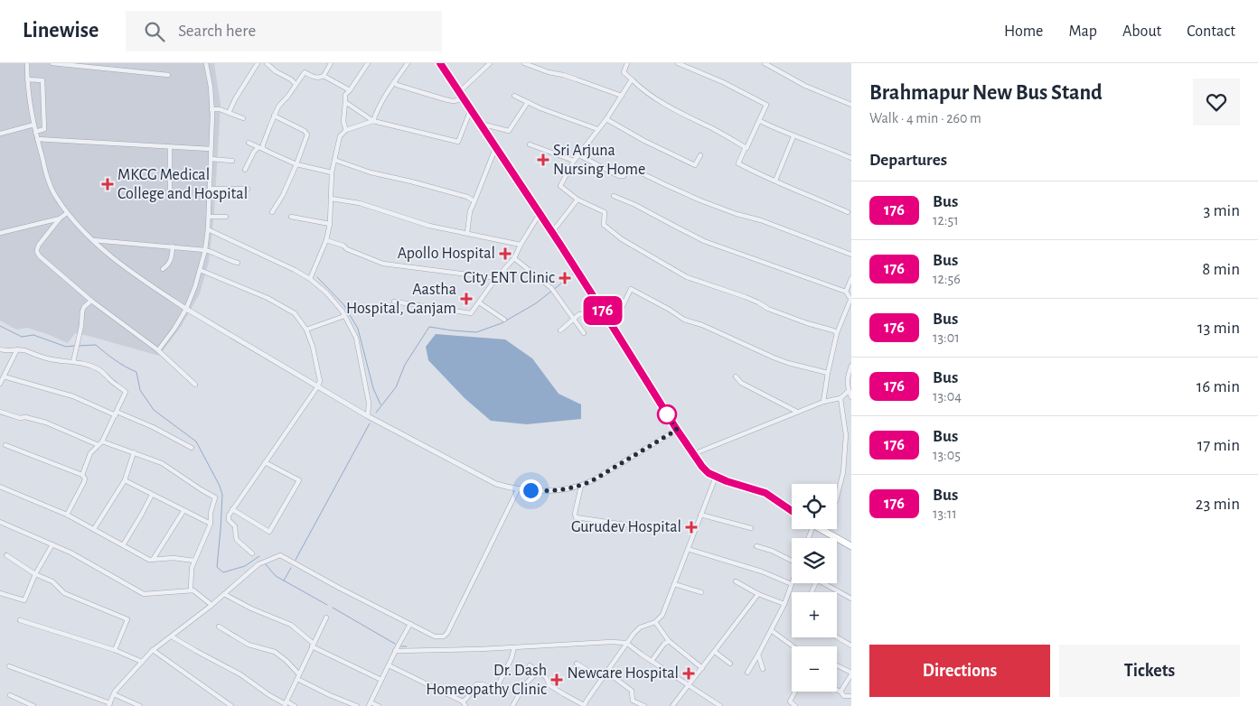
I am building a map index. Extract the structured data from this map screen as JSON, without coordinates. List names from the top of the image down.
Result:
{
  "places": {
    "health": [
      "Sri Arjuna Nursing Home",
      "MKCG Medical College and Hospital",
      "Apollo Hospital",
      "City ENT Clinic",
      "Aastha Hospital, Ganjam",
      "Gurudev Hospital",
      "Newcare Hospital",
      "Dr. Dash Homeopathy Clinic"
    ]
  },
  "lines": ["bus line 176"],
  "page": {
    "header": "Linewise",
    "search": "Search here",
    "nav": [
      "Home",
      "Map",
      "About",
      "Contact"
    ],
    "on_map": "176",
    "heading": [
      ["Brahmapur New Bus Stand", "Walk · 4 min · 260 m"],
      "Departures"
    ],
    "list": [
      {
        "mark": "176",
        "name": "Bus",
        "note": "12:51",
        "value": "3 min"
      },
      {
        "mark": "176",
        "name": "Bus",
        "note": "12:56",
        "value": "8 min"
      },
      {
        "mark": "176",
        "name": "Bus",
        "note": "13:01",
        "value": "13 min"
      },
      {
        "mark": "176",
        "name": "Bus",
        "note": "13:04",
        "value": "16 min"
      },
      {
        "mark": "176",
        "name": "Bus",
        "note": "13:05",
        "value": "17 min"
      },
      {
        "mark": "176",
        "name": "Bus",
        "note": "13:11",
        "value": "23 min"
      }
    ],
    "map_buttons": ["+", "−"],
    "buttons": ["Directions", "Tickets"]
  }
}
